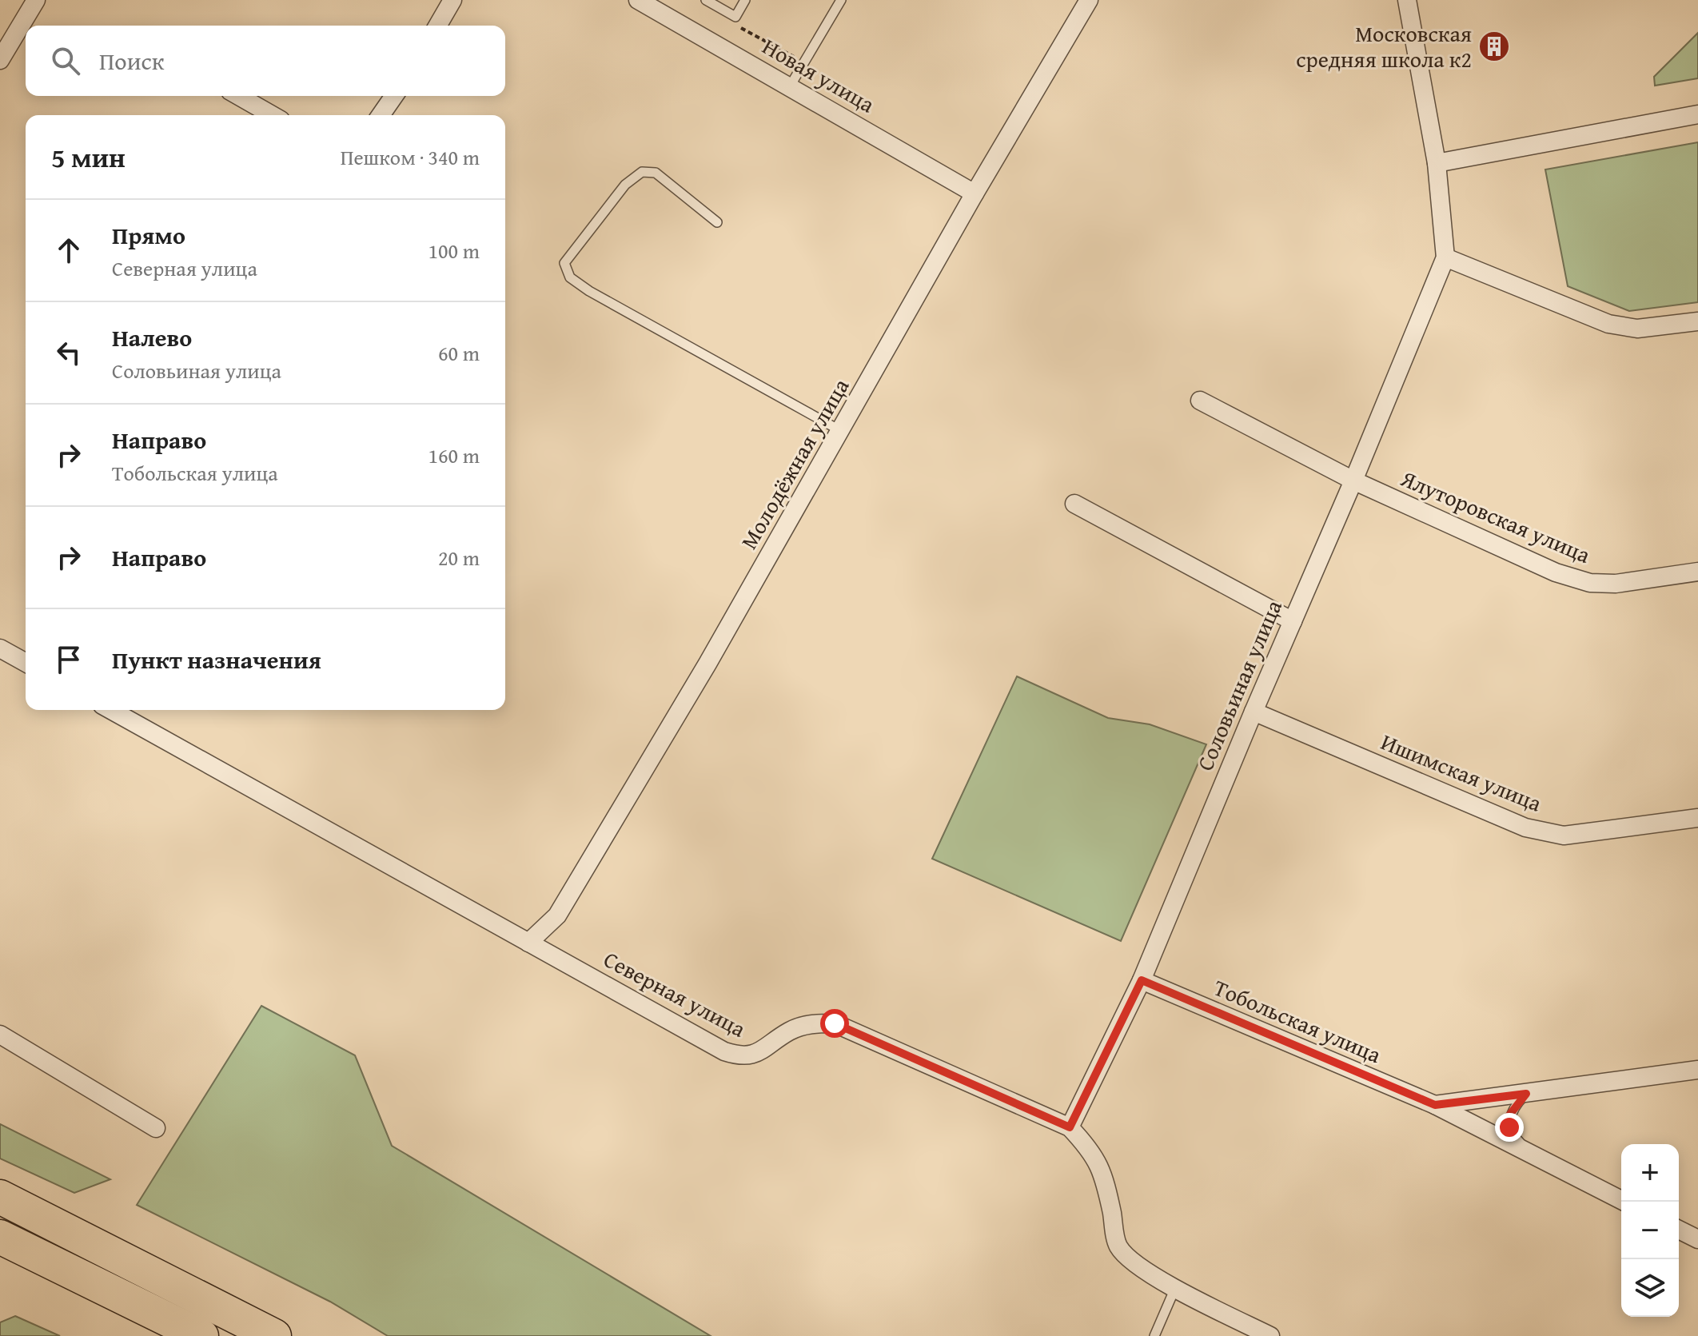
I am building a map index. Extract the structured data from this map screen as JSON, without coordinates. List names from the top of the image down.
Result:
{
  "streets": {
    "street": [
      "Новая улица",
      "Молодёжная улица",
      "Ялуторовская улица",
      "Соловьиная улица",
      "Ишимская улица",
      "Северная улица",
      "Тобольская улица"
    ]
  },
  "crossings": [
    ["Новая улица", "Молодёжная улица"],
    ["Молодёжная улица", "Северная улица"],
    ["Ялуторовская улица", "Соловьиная улица"],
    ["Соловьиная улица", "Ишимская улица"],
    ["Соловьиная улица", "Северная улица"],
    ["Соловьиная улица", "Тобольская улица"]
  ],
  "places": {
    "building": ["Московская средняя школа к2"]
  },
  "page": {
    "search": "Поиск",
    "heading": ["5 мин", "Пешком · 340 m"],
    "list": [
      ["Прямо", "Северная улица", "100 m"],
      ["Налево", "Соловьиная улица", "60 m"],
      ["Направо", "Тобольская улица", "160 m"],
      ["Направо", "20 m"],
      "Пункт назначения"
    ],
    "map_buttons": ["+", "−"]
  }
}
